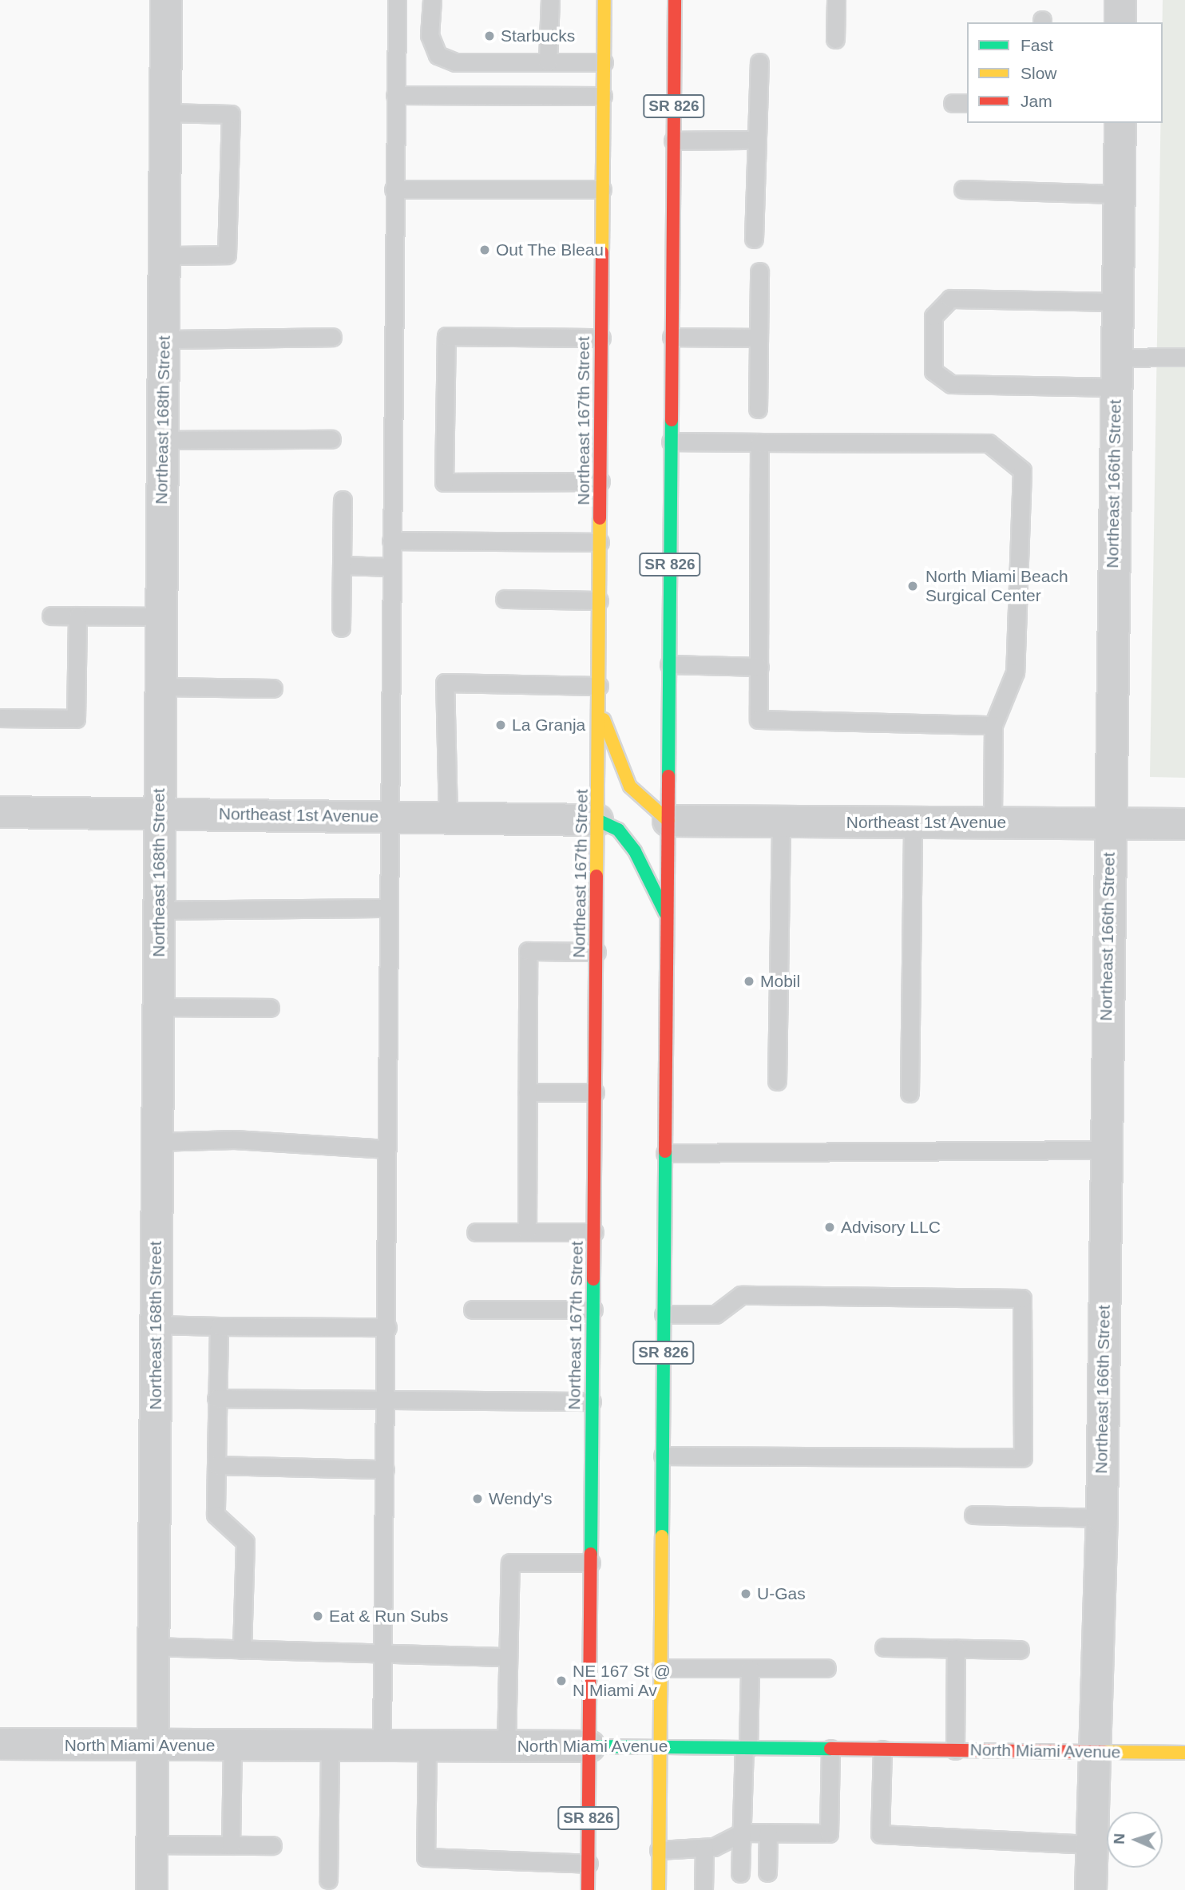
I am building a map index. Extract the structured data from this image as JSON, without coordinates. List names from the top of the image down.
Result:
{
  "streets": {
    "main road": ["SR 826", "Northeast 167th Street", "North Miami Avenue"],
    "street": ["Northeast 168th Street", "Northeast 166th Street", "Northeast 1st Avenue"]
  },
  "crossings": [
    ["SR 826", "Northeast 167th Street"],
    ["SR 826", "Northeast 1st Avenue"],
    ["SR 826", "North Miami Avenue"],
    ["Northeast 168th Street", "Northeast 1st Avenue"],
    ["Northeast 168th Street", "North Miami Avenue"],
    ["Northeast 167th Street", "Northeast 1st Avenue"],
    ["Northeast 167th Street", "North Miami Avenue"],
    ["Northeast 166th Street", "Northeast 1st Avenue"],
    ["Northeast 166th Street", "North Miami Avenue"]
  ],
  "places": [
    "Starbucks",
    "Out The Bleau",
    "North Miami Beach Surgical Center",
    "La Granja",
    "Mobil",
    "Advisory LLC",
    "Wendy's",
    "U-Gas",
    "Eat & Run Subs",
    "NE 167 St @ N Miami Av"
  ],
  "legend": ["Fast", "Slow", "Jam"],
  "north": "left"
}
